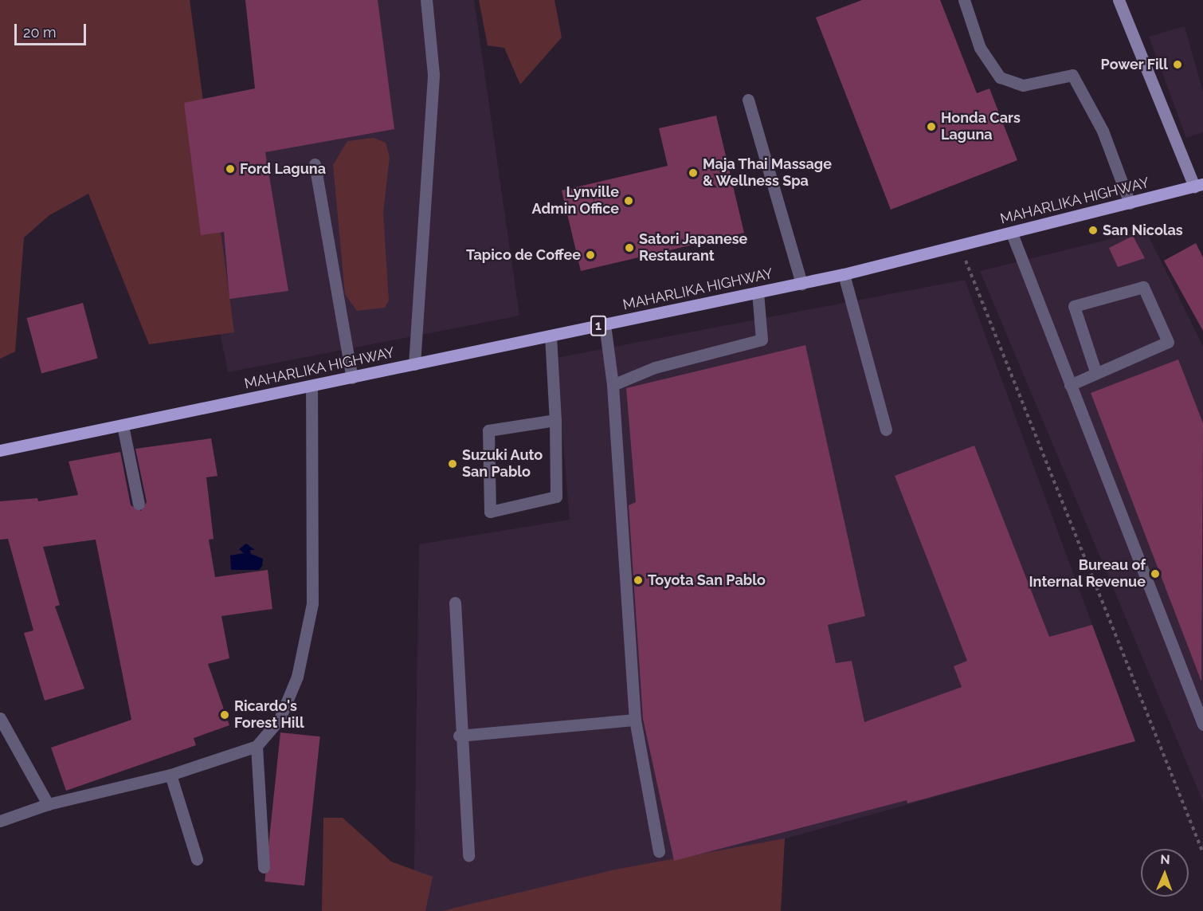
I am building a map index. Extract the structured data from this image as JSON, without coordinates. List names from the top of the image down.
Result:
{
  "streets": {
    "main road": ["MAHARLIKA HIGHWAY", "1"]
  },
  "places": [
    "Power Fill",
    "Honda Cars Laguna",
    "Ford Laguna",
    "Maja Thai Massage & Wellness Spa",
    "Lynville Admin Office",
    "San Nicolas",
    "Satori Japanese Restaurant",
    "Tapico de Coffee",
    "Suzuki Auto San Pablo",
    "Bureau of Internal Revenue",
    "Toyota San Pablo",
    "Ricardo's Forest Hill"
  ],
  "scale_bar": "20 m",
  "north": "top"
}
